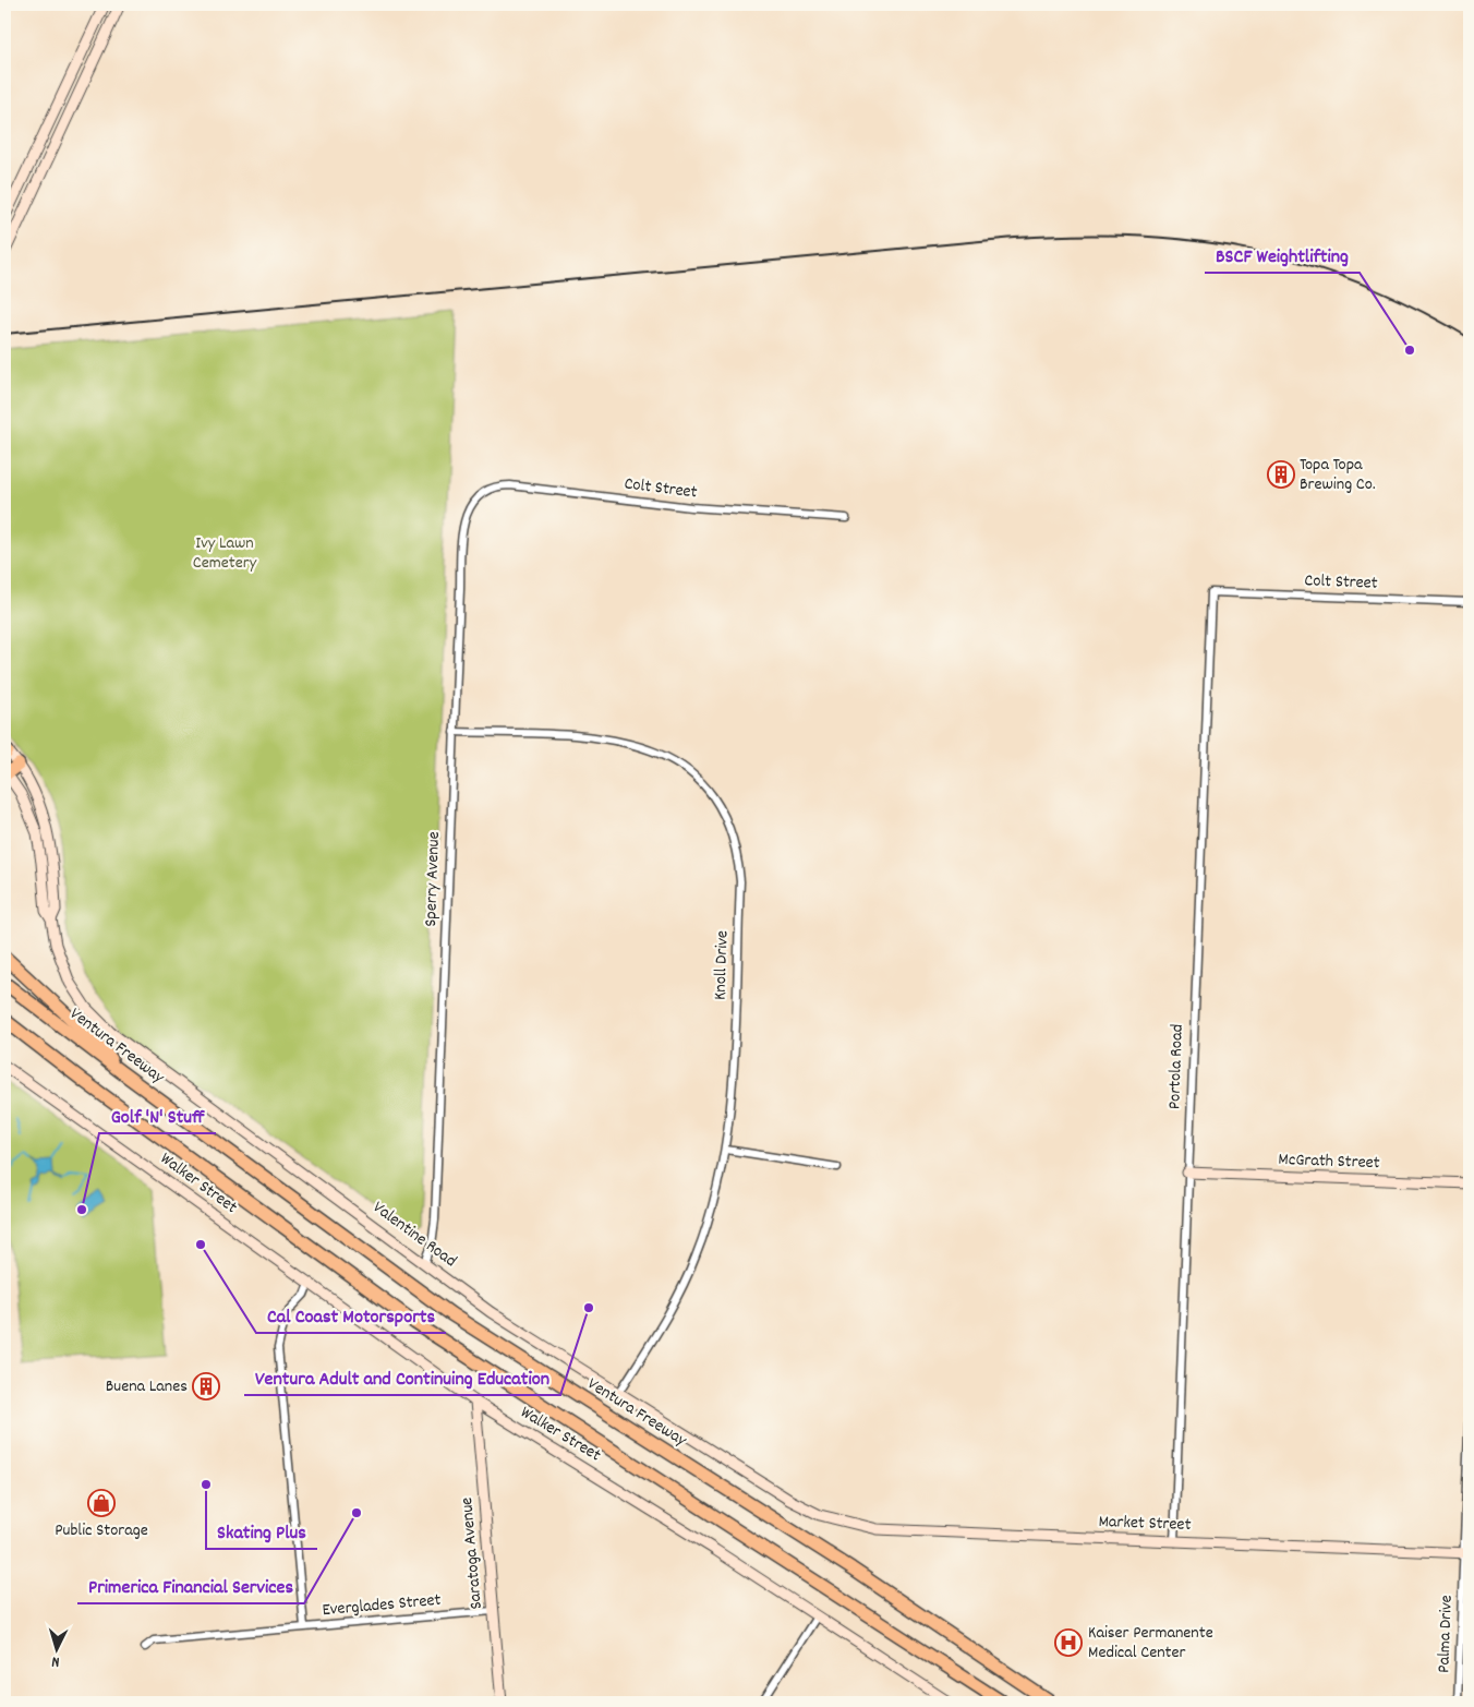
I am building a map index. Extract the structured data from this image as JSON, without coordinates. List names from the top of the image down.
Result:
{
  "streets": {
    "highway": ["Ventura Freeway"],
    "street": [
      "Colt Street",
      "Sperry Avenue",
      "Knoll Drive",
      "Portola Road",
      "McGrath Street",
      "Walker Street",
      "Valentine Road",
      "Market Street",
      "Saratoga Avenue",
      "Everglades Street",
      "Palma Drive"
    ]
  },
  "crossings": [
    ["Colt Street", "Sperry Avenue"],
    ["Colt Street", "Portola Road"],
    ["Sperry Avenue", "Knoll Drive"],
    ["Sperry Avenue", "Valentine Road"],
    ["Knoll Drive", "Valentine Road"],
    ["Portola Road", "McGrath Street"],
    ["Portola Road", "Market Street"],
    ["Walker Street", "Saratoga Avenue"],
    ["Valentine Road", "Market Street"],
    ["Market Street", "Palma Drive"],
    ["Saratoga Avenue", "Everglades Street"]
  ],
  "parks": ["Ivy Lawn Cemetery"],
  "places": {
    "other": [
      "BSCF Weightlifting",
      "Golf 'N' Stuff",
      "Cal Coast Motorsports",
      "Ventura Adult and Continuing Education",
      "Skating Plus",
      "Primerica Financial Services"
    ],
    "building": ["Topa Topa Brewing Co.", "Buena Lanes"],
    "shop": ["Public Storage"],
    "hospital": ["Kaiser Permanente Medical Center"]
  },
  "north": "bottom"
}
